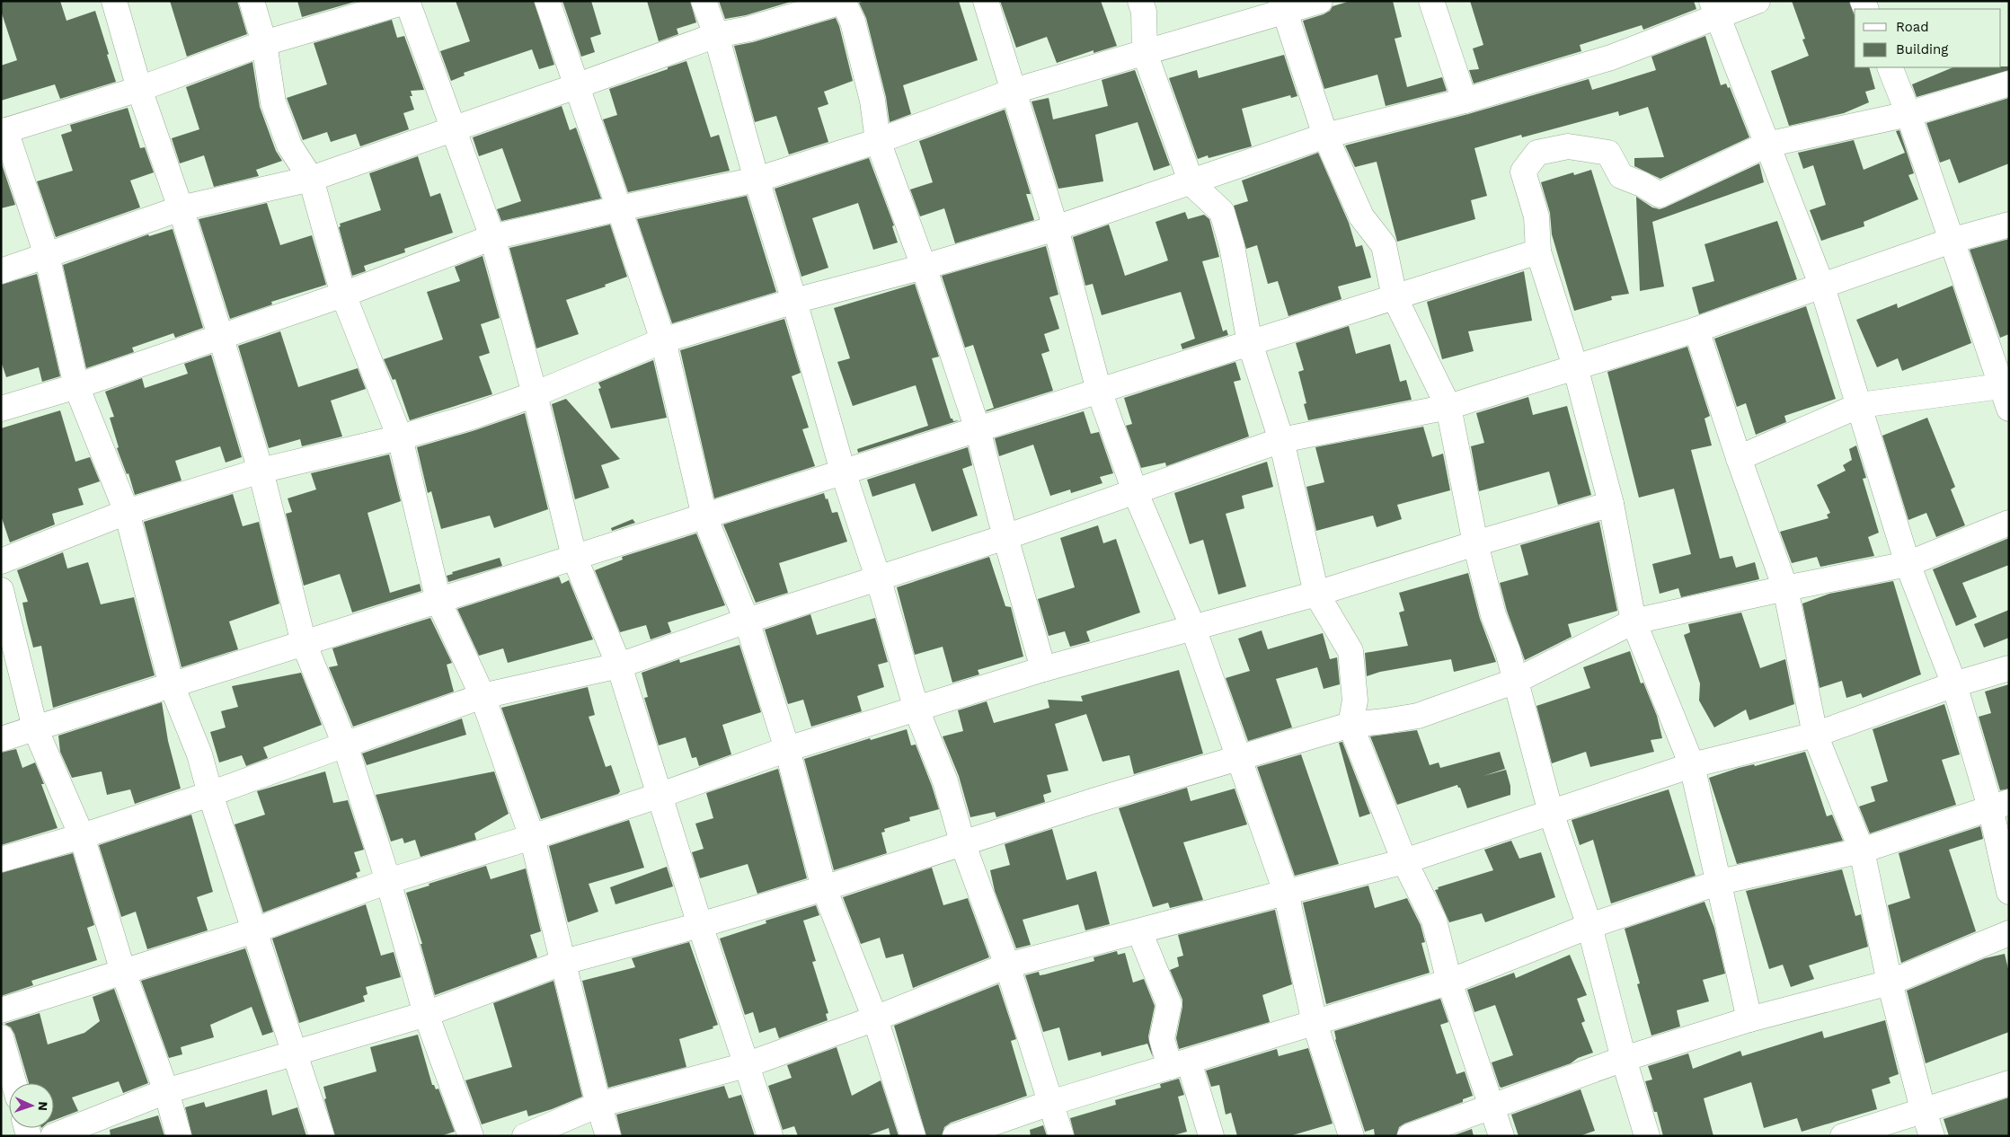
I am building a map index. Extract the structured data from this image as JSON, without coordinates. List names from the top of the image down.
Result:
{
  "legend": ["Road", "Building"],
  "north": "right"
}
